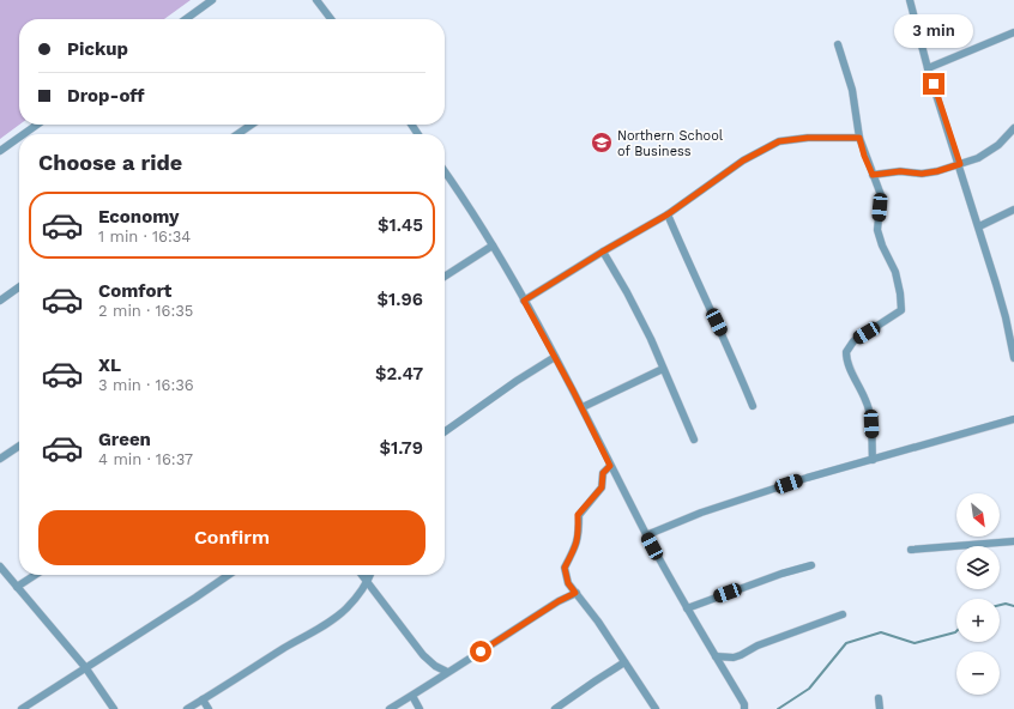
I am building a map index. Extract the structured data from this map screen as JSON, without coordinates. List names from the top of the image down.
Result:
{
  "places": {
    "school or university": ["Northern School of Business"]
  },
  "north": "bottom right",
  "page": {
    "bubble": "3 min",
    "banner": ["Pickup", "Drop-off"],
    "heading": "Choose a ride",
    "list": [
      {
        "name": "Economy",
        "note": "1 min · 16:34",
        "value": "$1.45"
      },
      {
        "name": "Comfort",
        "note": "2 min · 16:35",
        "value": "$1.96"
      },
      {
        "name": "XL",
        "note": "3 min · 16:36",
        "value": "$2.47"
      },
      {
        "name": "Green",
        "note": "4 min · 16:37",
        "value": "$1.79"
      }
    ],
    "map_buttons": ["+", "−"],
    "buttons": "Confirm"
  }
}
